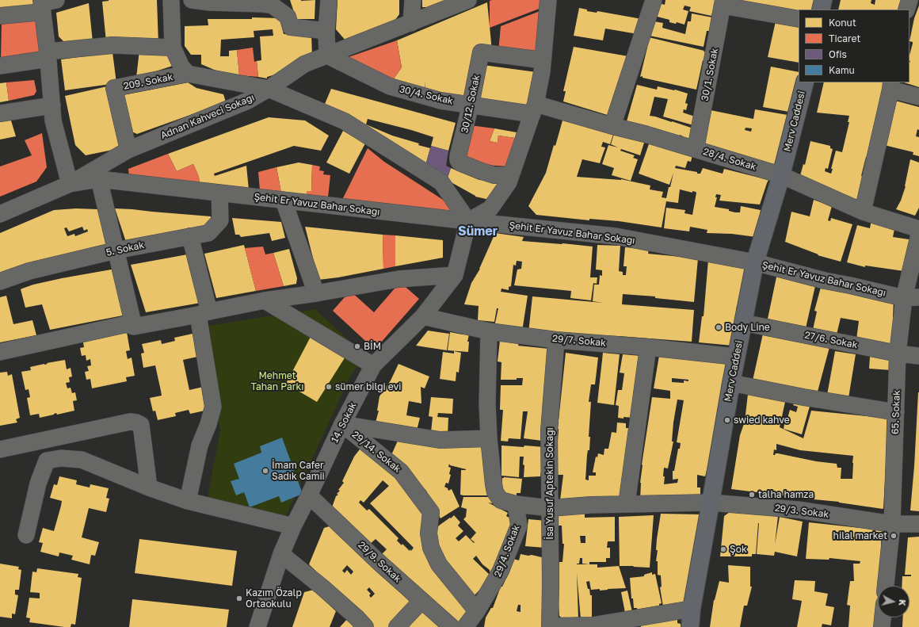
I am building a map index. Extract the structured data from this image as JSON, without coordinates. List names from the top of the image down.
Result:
{
  "streets": {
    "main road": ["Merv Caddesi"],
    "street": [
      "30/1. Sokak",
      "209. Sokak",
      "30/4. Sokak",
      "30/12. Sokak",
      "Adnan Kahveci Sokağı",
      "28/4. Sokak",
      "Şehit Er Yavuz Bahar Sokağı",
      "5. Sokak",
      "27/6. Sokak",
      "29/7. Sokak",
      "65. Sokak",
      "14. Sokak",
      "29/14. Sokak",
      "İsa Yusuf Aptekin Sokağı",
      "29/3. Sokak",
      "29/4. Sokak",
      "29/9. Sokak"
    ]
  },
  "crossings": [
    ["30/1. Sokak", "28/4. Sokak"],
    ["209. Sokak", "Adnan Kahveci Sokağı"],
    ["30/4. Sokak", "30/12. Sokak"],
    ["30/4. Sokak", "Adnan Kahveci Sokağı"],
    ["30/4. Sokak", "28/4. Sokak"],
    ["Adnan Kahveci Sokağı", "Şehit Er Yavuz Bahar Sokağı"],
    ["Merv Caddesi", "28/4. Sokak"],
    ["Merv Caddesi", "Şehit Er Yavuz Bahar Sokağı"],
    ["Merv Caddesi", "27/6. Sokak"],
    ["Merv Caddesi", "29/7. Sokak"],
    ["Merv Caddesi", "29/3. Sokak"],
    ["Şehit Er Yavuz Bahar Sokağı", "5. Sokak"],
    ["Şehit Er Yavuz Bahar Sokağı", "65. Sokak"],
    ["Şehit Er Yavuz Bahar Sokağı", "14. Sokak"],
    ["27/6. Sokak", "65. Sokak"],
    ["29/7. Sokak", "14. Sokak"],
    ["29/7. Sokak", "İsa Yusuf Aptekin Sokağı"],
    ["29/7. Sokak", "29/3. Sokak"],
    ["65. Sokak", "29/3. Sokak"],
    ["14. Sokak", "29/14. Sokak"],
    ["14. Sokak", "29/9. Sokak"],
    ["29/14. Sokak", "29/4. Sokak"],
    ["İsa Yusuf Aptekin Sokağı", "29/3. Sokak"],
    ["29/3. Sokak", "29/4. Sokak"]
  ],
  "districts": ["Sümer"],
  "parks": ["Mehmet Tahan Parkı"],
  "places": [
    "Body Line",
    "BİM",
    "sümer bilgi evi",
    "swied kahve",
    "İmam Cafer Sadık Camii",
    "talha hamza",
    "hilal market",
    "Şok",
    "Kazım Özalp Ortaokulu"
  ],
  "legend": [
    "Konut",
    "Ticaret",
    "Ofis",
    "Kamu"
  ],
  "north": "right"
}
